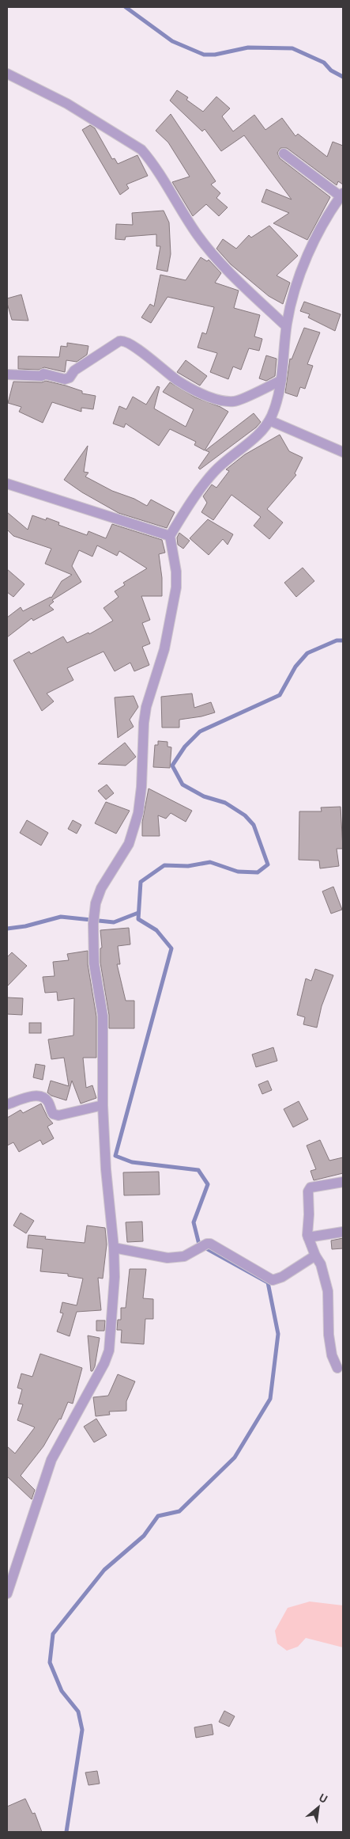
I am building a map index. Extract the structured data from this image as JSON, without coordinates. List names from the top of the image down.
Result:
{
  "north": "top right"
}
